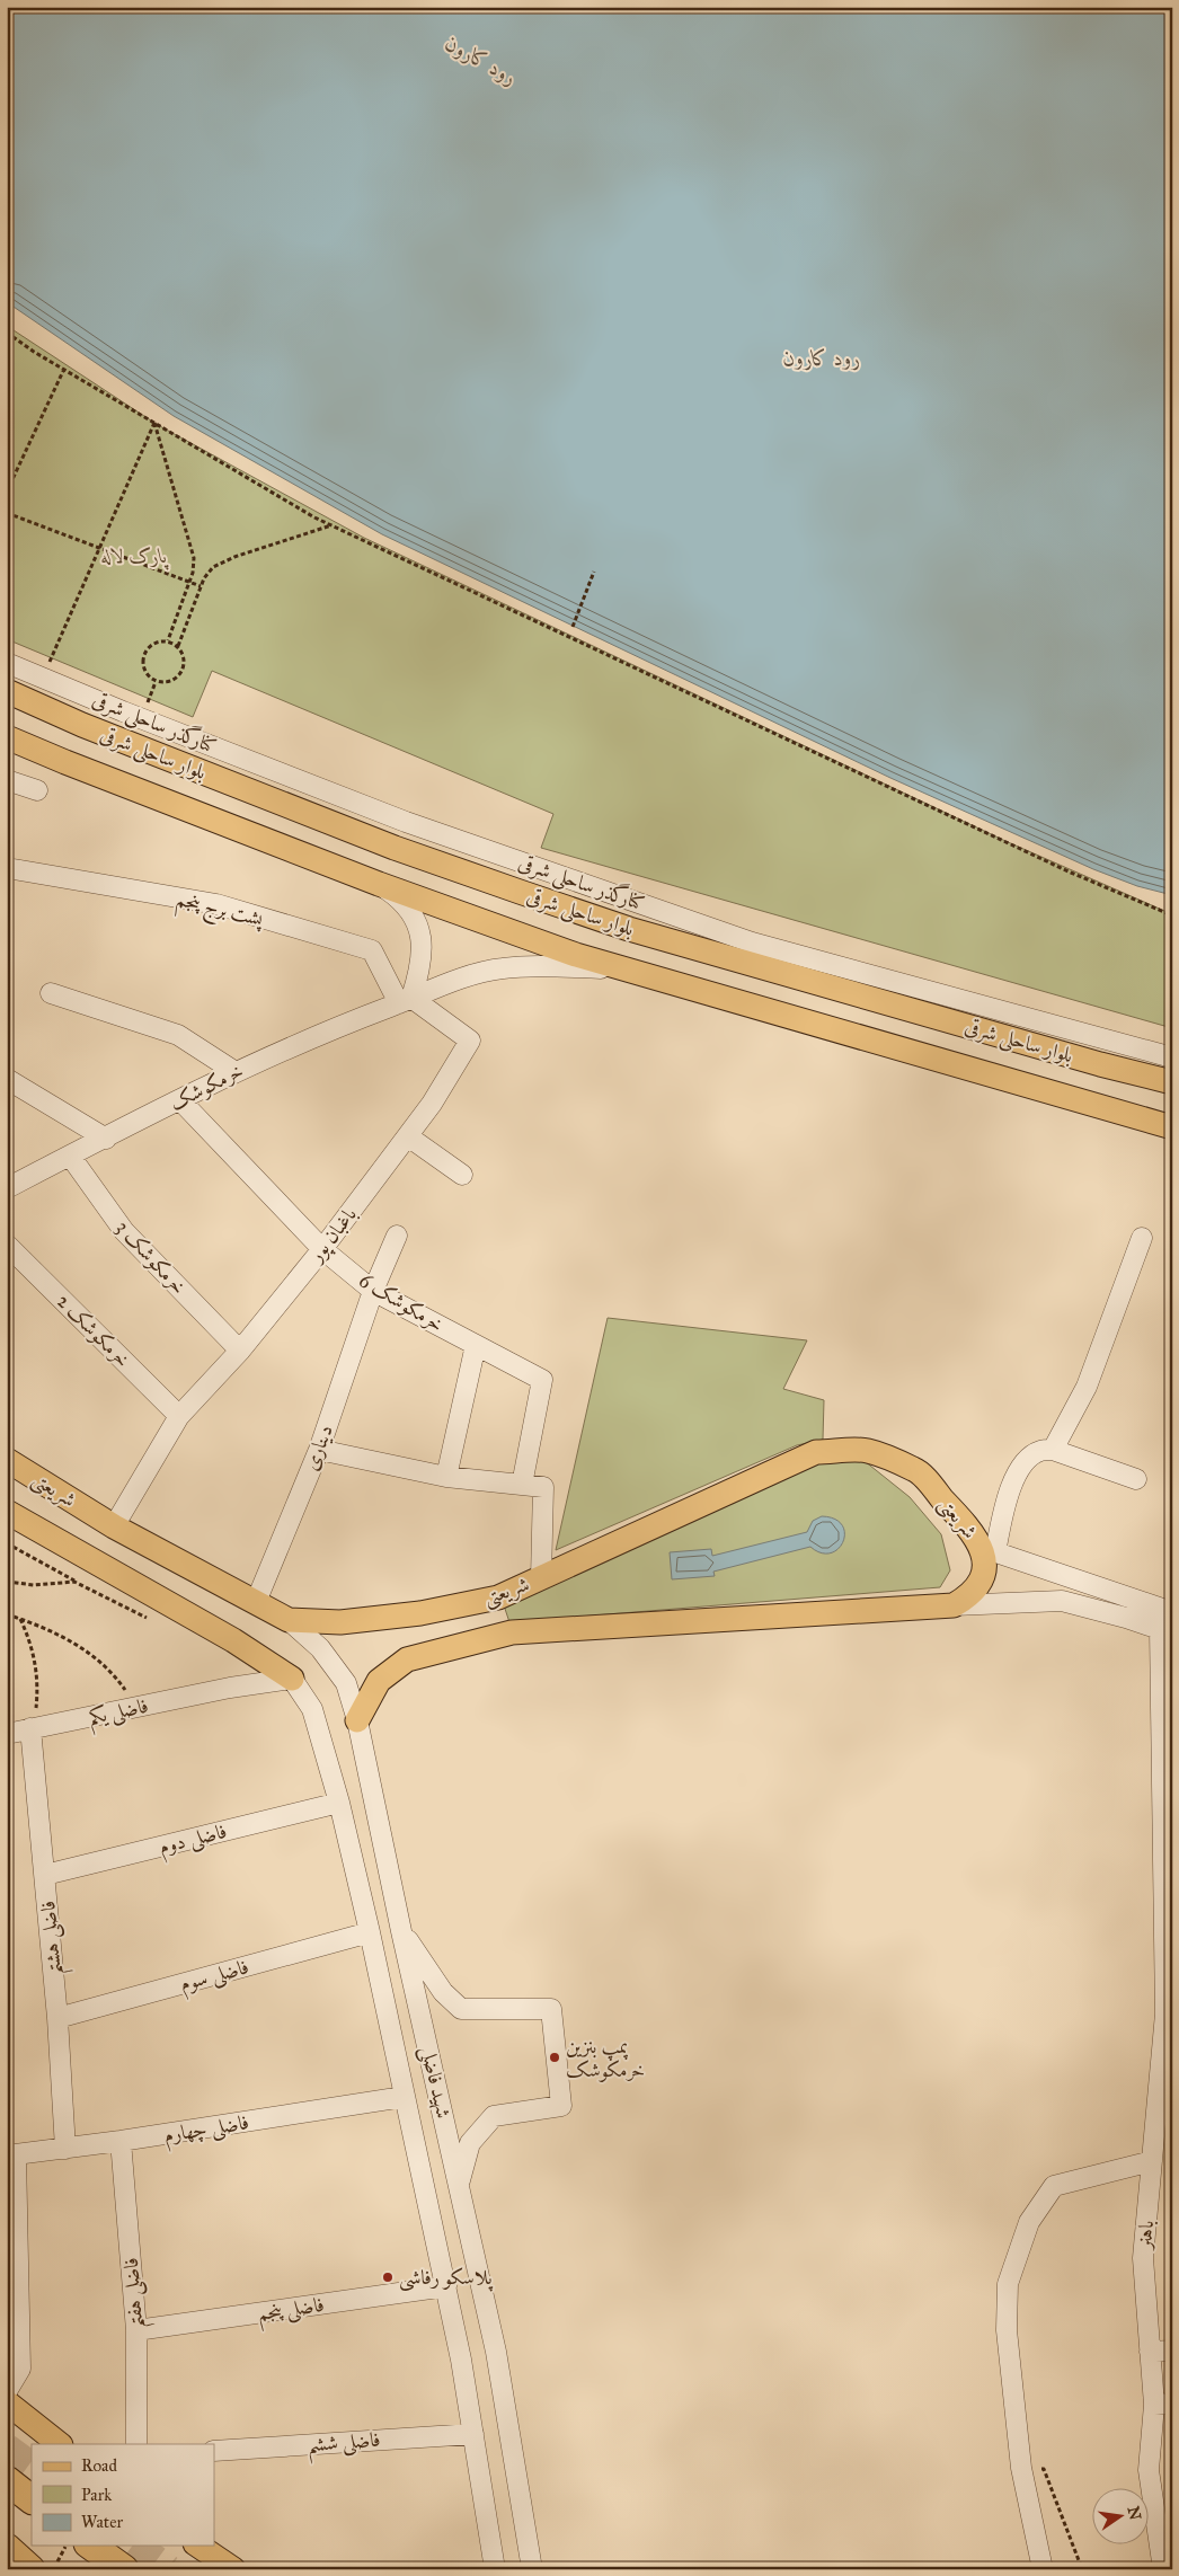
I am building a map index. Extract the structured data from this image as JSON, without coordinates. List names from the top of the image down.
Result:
{
  "streets": {
    "main road": ["بلوار ساحلی شرقی", "شریعتی"],
    "street": [
      "کنارگذر ساحلی شرقی",
      "پشت برج پنجم",
      "خرمکوشک",
      "باغبان پور",
      "خرمکوشک 3",
      "خرمکوشک 6",
      "خرمکوشک 2",
      "دیناری",
      "فاضلی یکم",
      "فاضلی دوم",
      "فاضلی هشتم",
      "فاضلی سوم",
      "شهید فاضلی",
      "فاضلی چهارم",
      "باهنر",
      "فاضلی هفتم",
      "فاضلی پنجم",
      "فاضلی ششم"
    ]
  },
  "crossings": [
    ["بلوار ساحلی شرقی", "خرمکوشک"],
    ["پشت برج پنجم", "خرمکوشک"],
    ["پشت برج پنجم", "باغبان پور"],
    ["خرمکوشک", "باغبان پور"],
    ["خرمکوشک", "خرمکوشک 3"],
    ["خرمکوشک", "خرمکوشک 6"],
    ["باغبان پور", "خرمکوشک 3"],
    ["باغبان پور", "خرمکوشک 6"],
    ["باغبان پور", "خرمکوشک 2"],
    ["باغبان پور", "شریعتی"],
    ["خرمکوشک 6", "دیناری"],
    ["دیناری", "شریعتی"],
    ["شریعتی", "فاضلی یکم"],
    ["شریعتی", "شهید فاضلی"],
    ["شریعتی", "باهنر"],
    ["فاضلی یکم", "فاضلی هشتم"],
    ["فاضلی یکم", "شهید فاضلی"],
    ["فاضلی دوم", "فاضلی هشتم"],
    ["فاضلی دوم", "شهید فاضلی"],
    ["فاضلی هشتم", "فاضلی سوم"],
    ["فاضلی هشتم", "فاضلی چهارم"],
    ["فاضلی سوم", "شهید فاضلی"],
    ["شهید فاضلی", "فاضلی چهارم"],
    ["شهید فاضلی", "فاضلی پنجم"],
    ["شهید فاضلی", "فاضلی ششم"],
    ["فاضلی چهارم", "فاضلی هفتم"],
    ["فاضلی هفتم", "فاضلی پنجم"]
  ],
  "water": ["رود کارون"],
  "parks": ["پارک لاله"],
  "places": ["پمپ بنزین خرمکوشک", "پلاسکو رفاشی"],
  "legend": ["Road", "Park", "Water"],
  "north": "right"
}
